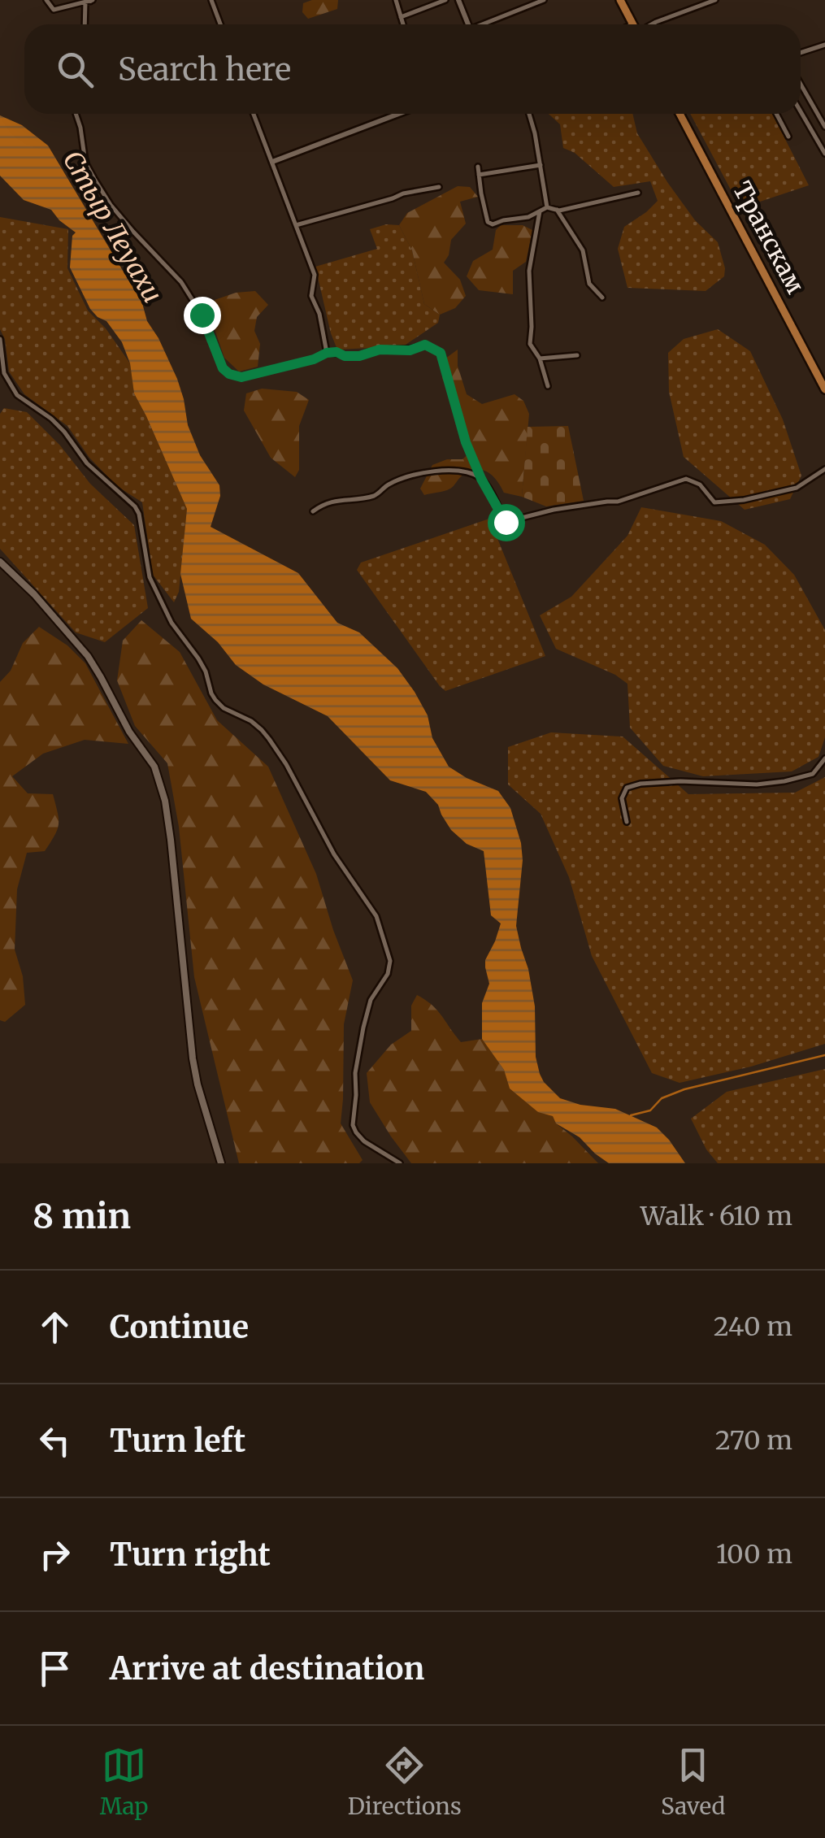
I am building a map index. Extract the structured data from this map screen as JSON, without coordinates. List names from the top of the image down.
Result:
{
  "streets": {
    "highway": ["Транскам"]
  },
  "water": ["Стыр Леуахи"],
  "page": {
    "search": "Search here",
    "heading": ["8 min", "Walk · 610 m"],
    "list": [
      ["Continue", "240 m"],
      ["Turn left", "270 m"],
      ["Turn right", "100 m"],
      "Arrive at destination"
    ],
    "nav": ["Map", "Directions", "Saved"]
  }
}
